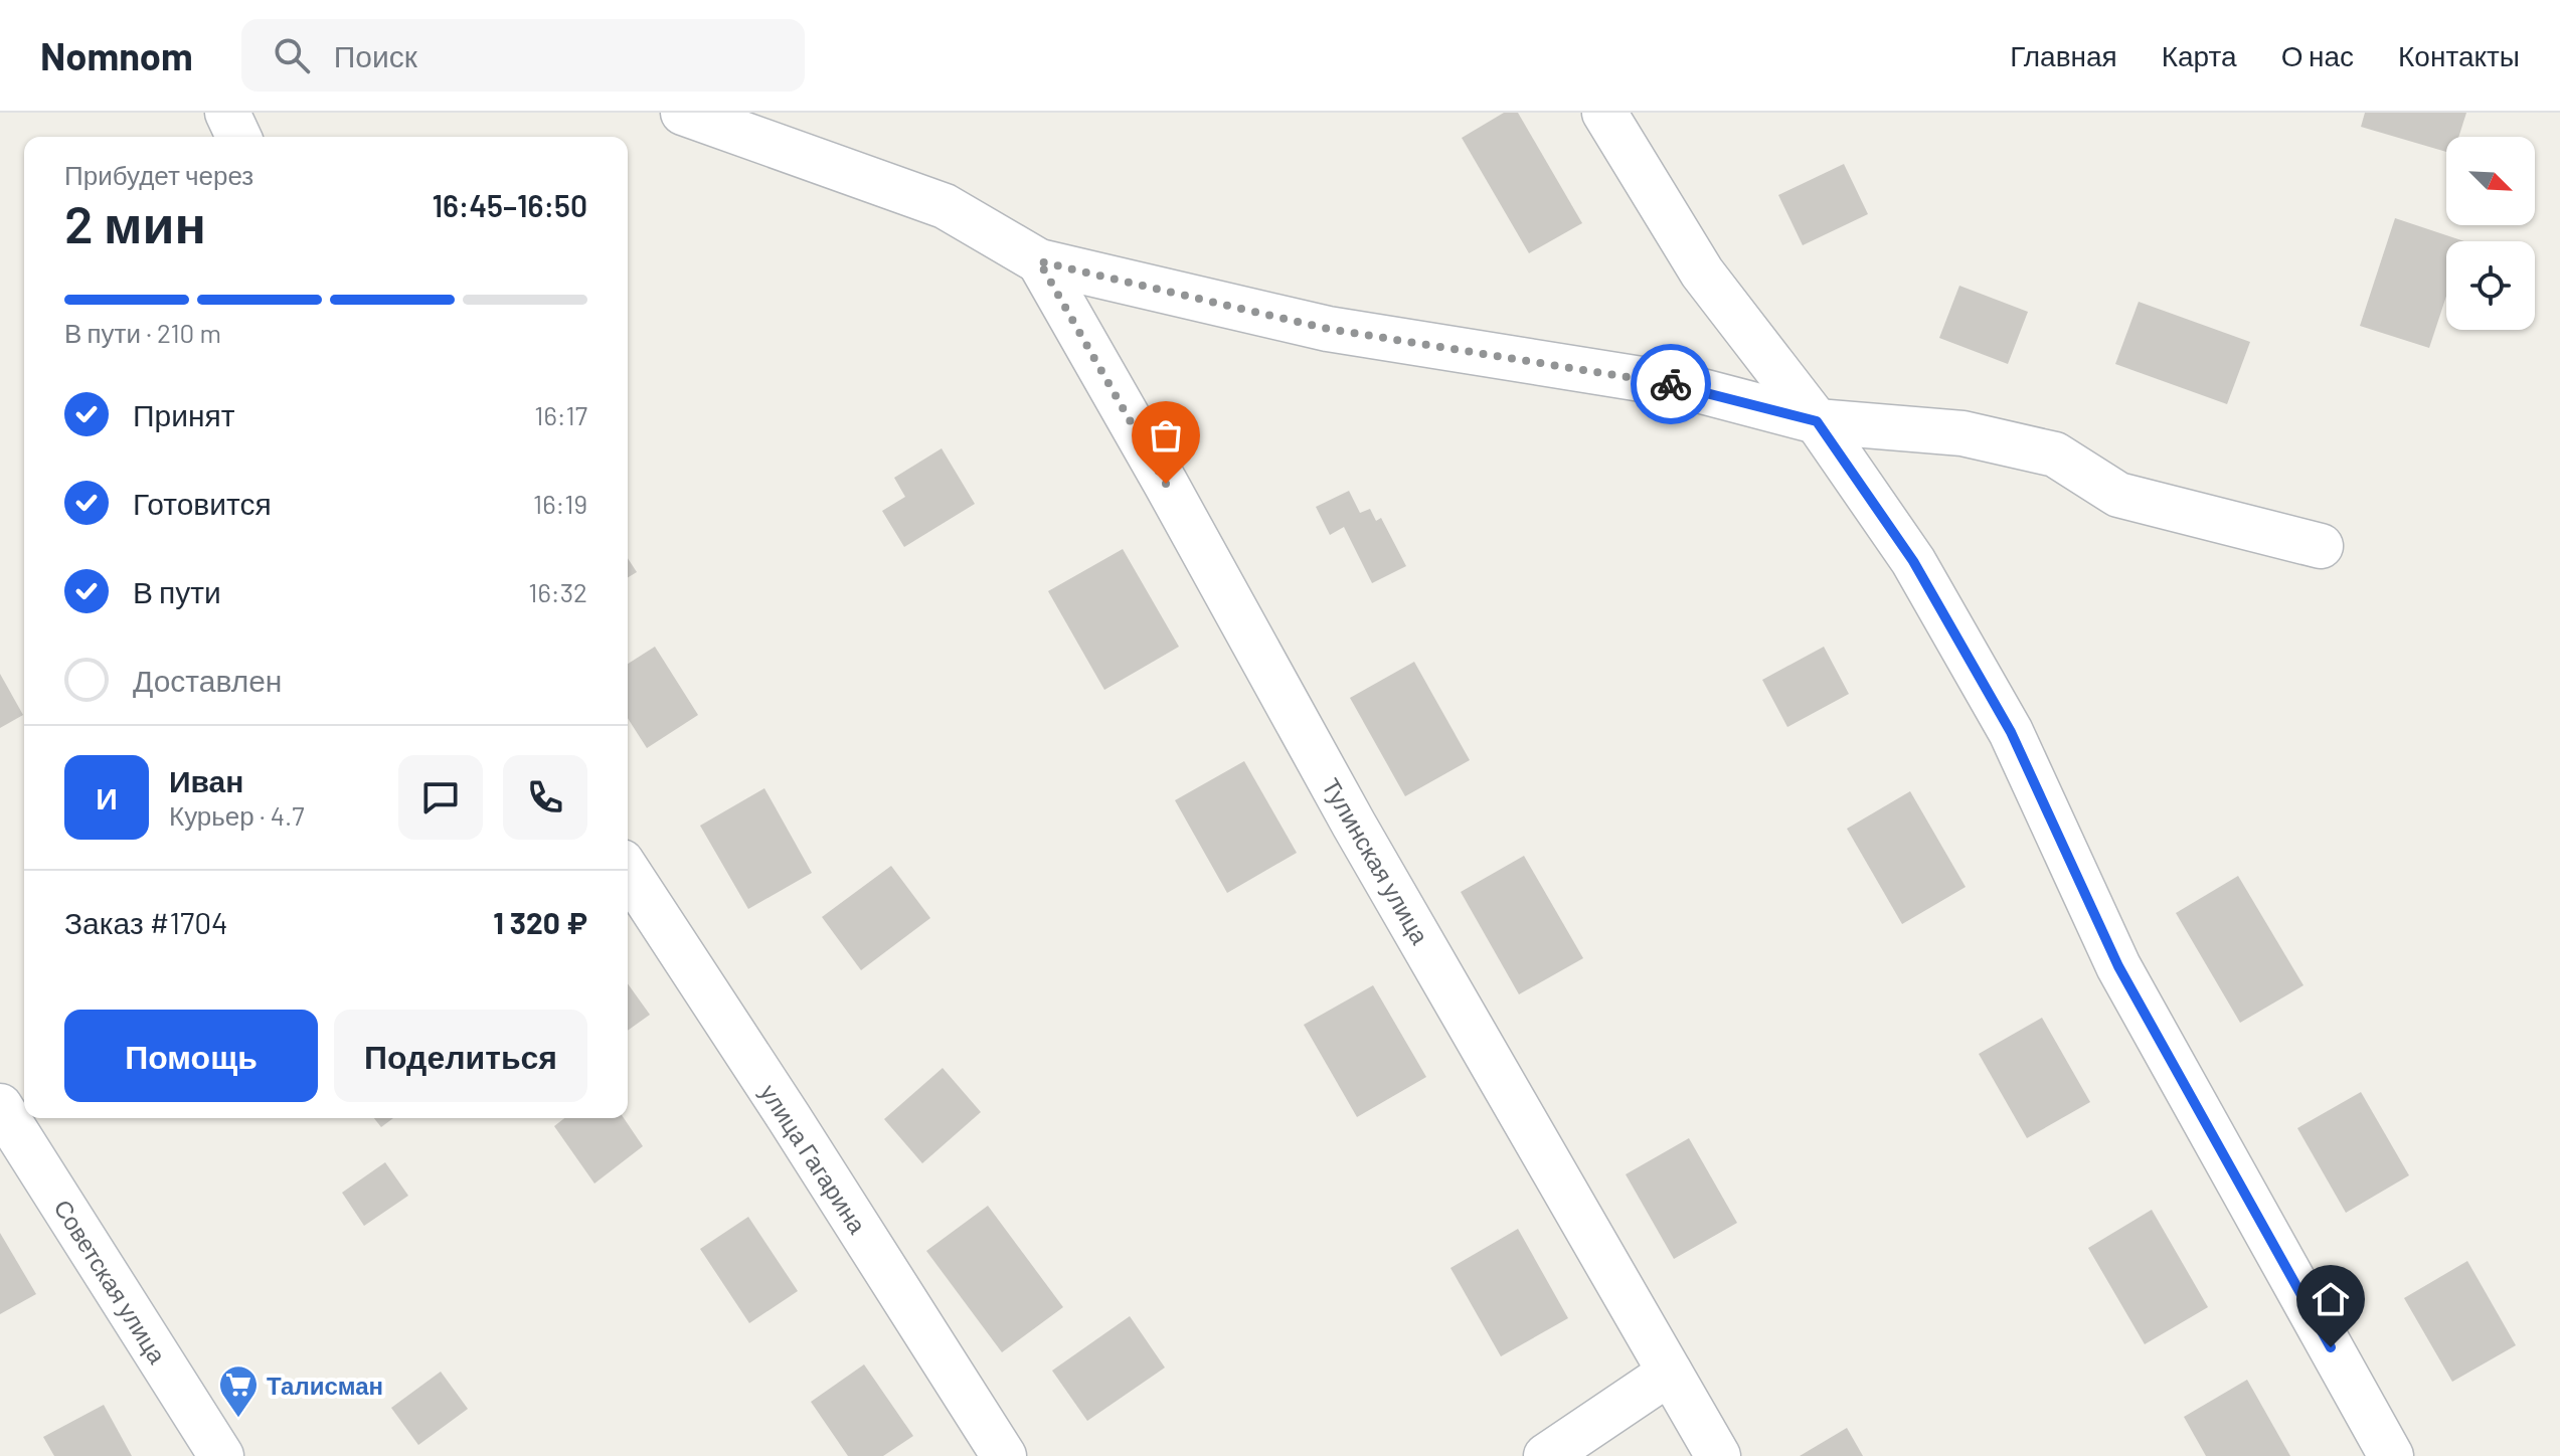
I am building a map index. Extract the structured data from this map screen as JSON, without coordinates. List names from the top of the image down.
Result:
{
  "streets": {
    "street": ["Тулинская улица", "улица Гагарина", "Советская улица"]
  },
  "places": {
    "supermarket": ["Талисман"]
  },
  "north": "bottom right",
  "page": {
    "header": "Nomnom",
    "search": "Поиск",
    "nav": [
      "Главная",
      "Карта",
      "О нас",
      "Контакты"
    ],
    "heading": ["2 мин", "Прибудет через", "16:45–16:50"],
    "panel": [
      "Иван",
      "Курьер · 4.7",
      "Заказ #1704",
      "1 320 ₽"
    ],
    "bar": "В пути · 210 m",
    "list": [
      ["Принят", "16:17"],
      ["Готовится", "16:19"],
      ["В пути", "16:32"],
      "Доставлен"
    ],
    "round": "И",
    "buttons": ["Помощь", "Поделиться"]
  }
}
